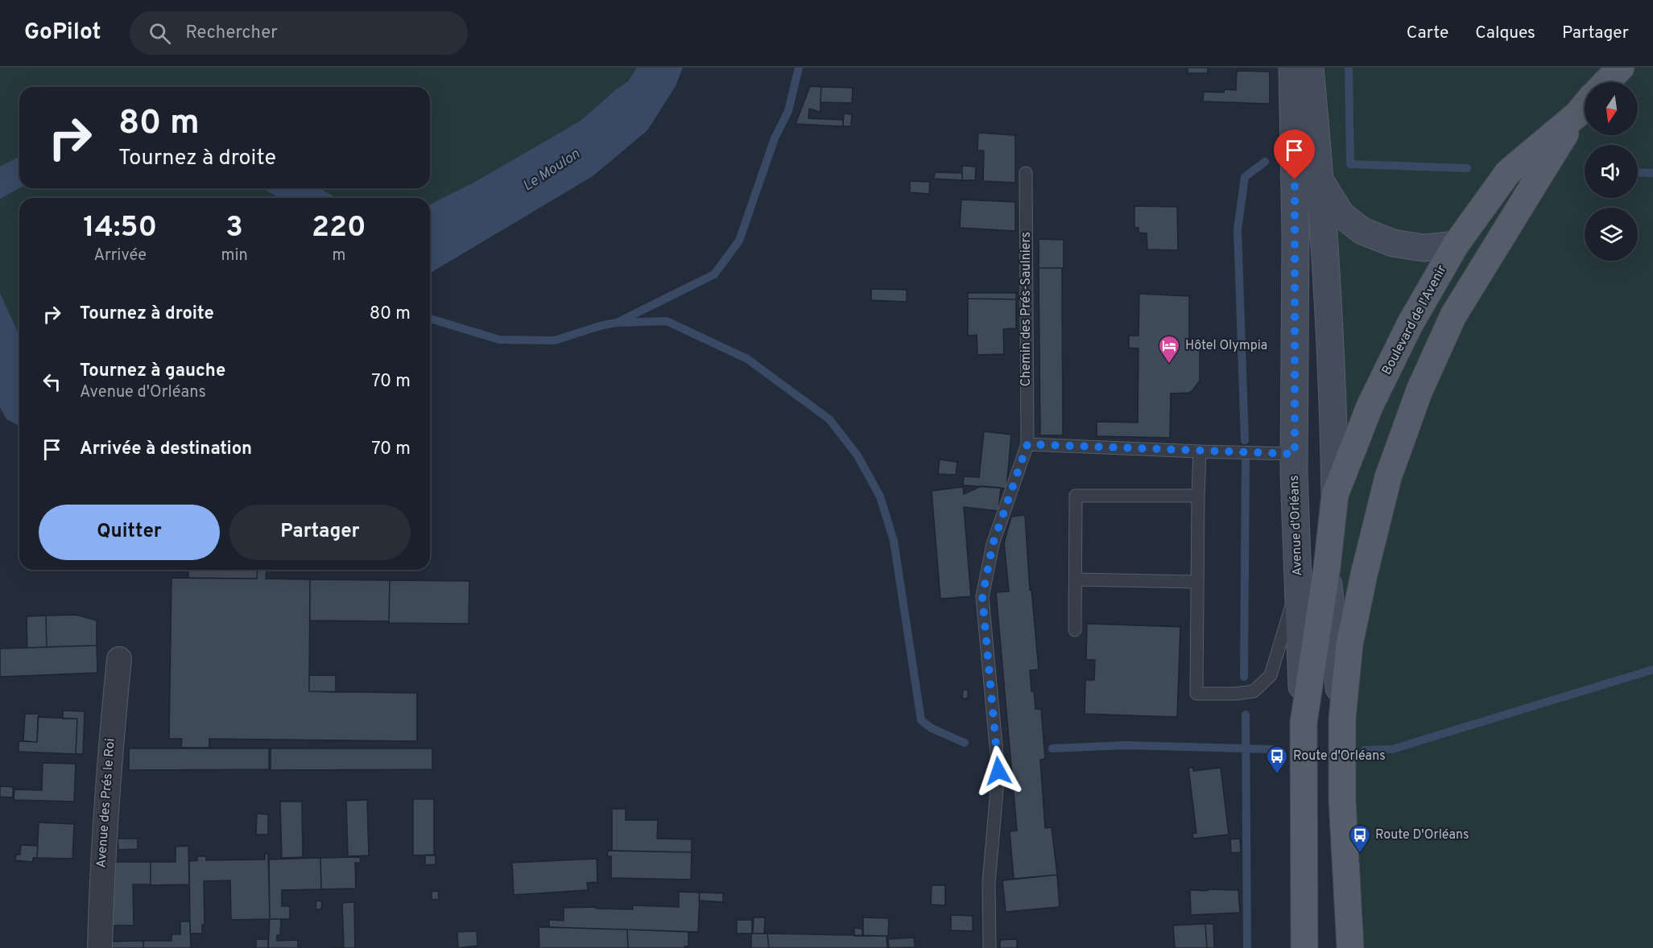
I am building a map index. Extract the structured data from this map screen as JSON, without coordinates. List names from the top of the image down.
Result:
{
  "streets": {
    "main road": ["Boulevard de l'Avenir", "Avenue d'Orléans"],
    "street": ["Avenue des Prés le Roi"],
    "lane": ["Chemin des Prés-Saulniers"]
  },
  "crossings": [
    ["Boulevard de l'Avenir", "Avenue d'Orléans"]
  ],
  "water": ["Le Moulon"],
  "places": {
    "hotel": ["Hôtel Olympia"],
    "bus stop": ["Route d'Orléans", "Route D'Orléans"]
  },
  "north": "bottom",
  "page": {
    "header": "GoPilot",
    "search": "Rechercher",
    "nav": ["Carte", "Calques", "Partager"],
    "turn": ["80 m", "Tournez à droite"],
    "eta": [
      "14:50",
      "Arrivée",
      "3",
      "min",
      "220",
      "m"
    ],
    "list": [
      {
        "name": "Tournez à droite",
        "value": "80 m"
      },
      {
        "name": "Tournez à gauche",
        "note": "Avenue d'Orléans",
        "value": "70 m"
      },
      {
        "name": "Arrivée à destination",
        "value": "70 m"
      }
    ],
    "buttons": ["Quitter", "Partager"]
  }
}
